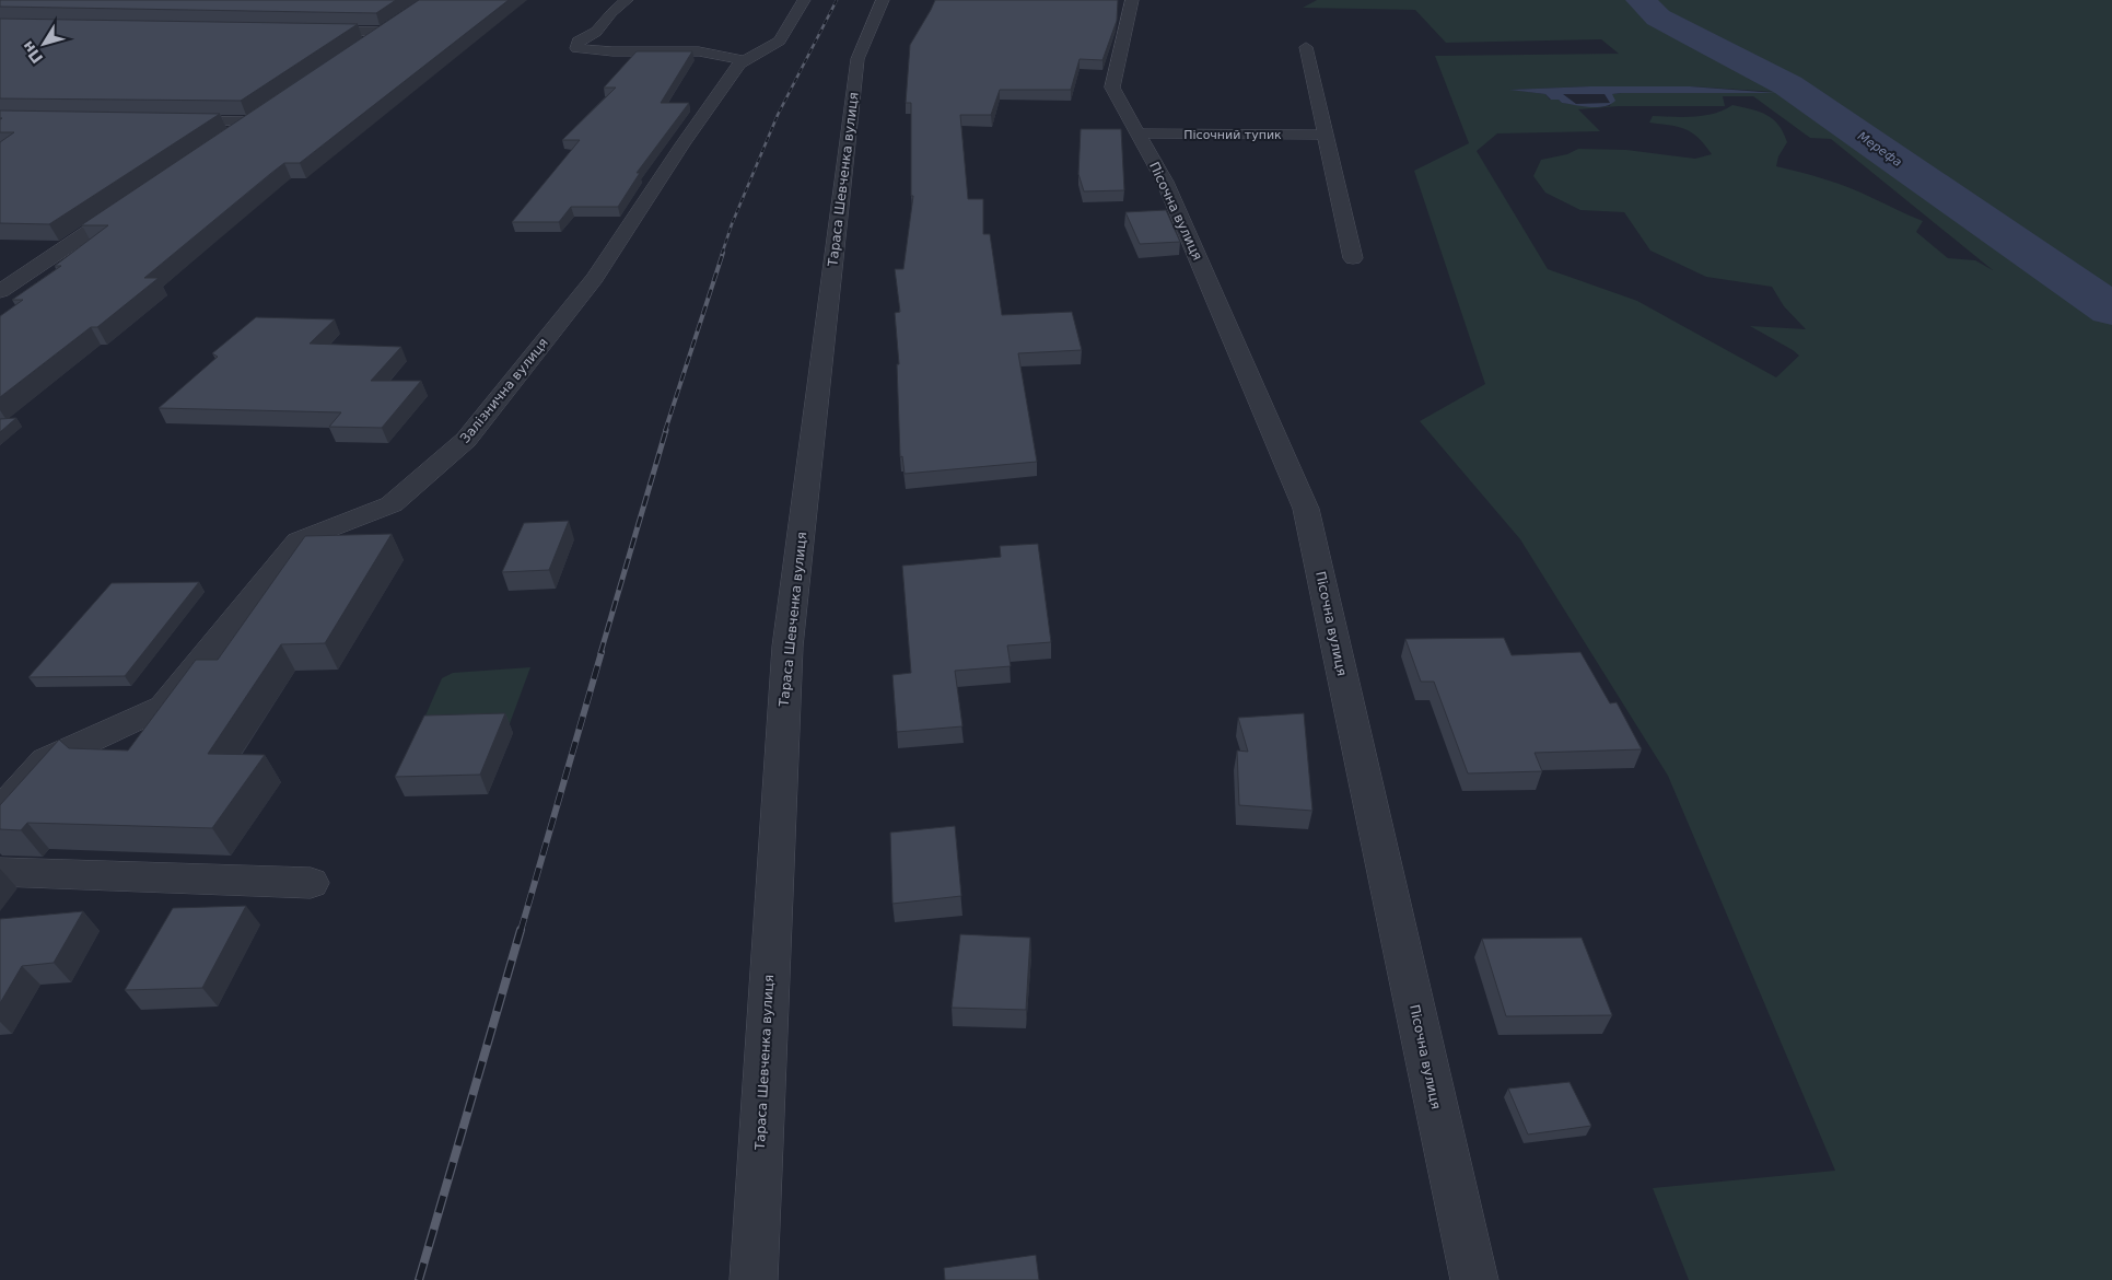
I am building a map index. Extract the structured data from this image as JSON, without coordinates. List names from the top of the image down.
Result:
{
  "streets": {
    "street": [
      "Пісочний тупик",
      "Тараса Шевченка вулиця",
      "Пісочна вулиця",
      "Залізнична вулиця"
    ]
  },
  "crossings": [
    ["Пісочний тупик", "Пісочна вулиця"]
  ],
  "water": ["Мерефа"],
  "north": "bottom left"
}
